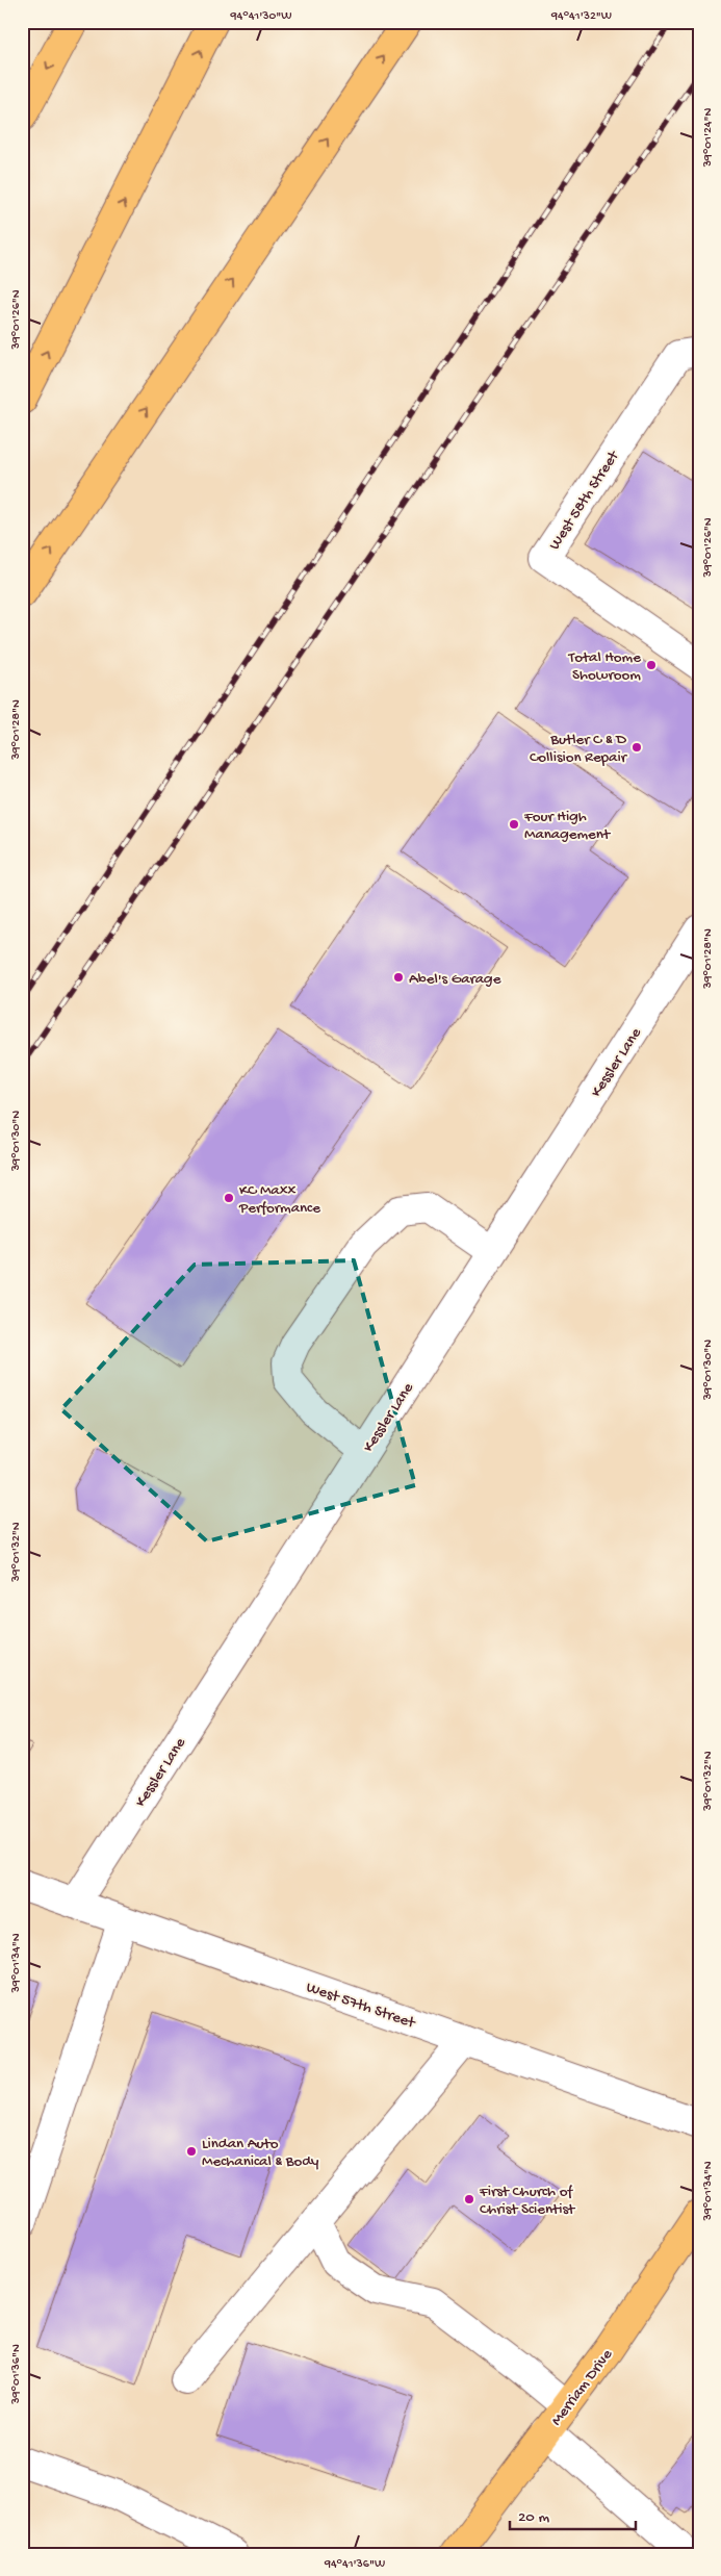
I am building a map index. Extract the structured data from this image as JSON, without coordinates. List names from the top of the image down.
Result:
{
  "streets": {
    "main road": ["Merriam Drive"],
    "street": ["West 58th Street", "Kessler Lane", "West 57th Street"]
  },
  "crossings": [
    ["Kessler Lane", "West 57th Street"]
  ],
  "places": [
    "Total Home Showroom",
    "Butler C & D Collision Repair",
    "Four High Management",
    "Abel's Garage",
    "KC Maxx Performance",
    "Lindan Auto Mechanical & Body",
    "First Church of Christ Scientist"
  ],
  "scale_bar": "20 m",
  "coordinates": [
    "94°41'30\"W",
    "94°41'32\"W",
    "39°01'24\"N",
    "39°01'26\"N",
    "39°01'28\"N",
    "39°01'30\"N",
    "39°01'32\"N",
    "39°01'34\"N",
    "39°01'36\"N",
    "94°41'36\"W"
  ]
}
